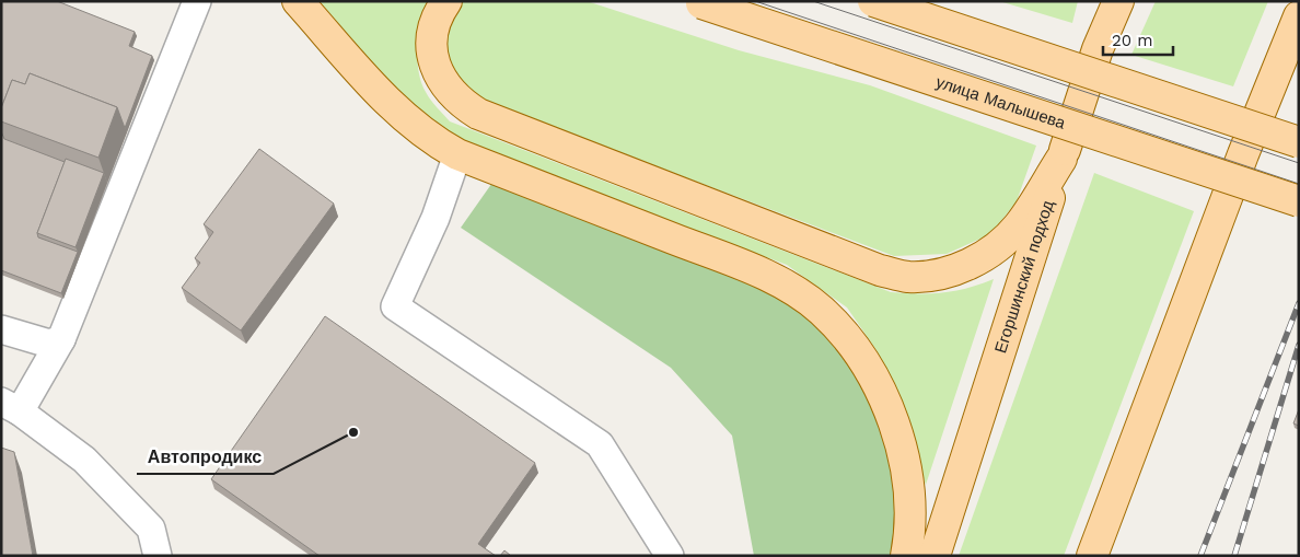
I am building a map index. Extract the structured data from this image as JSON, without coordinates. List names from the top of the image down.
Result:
{
  "streets": {
    "main road": ["улица Малышева", "Егоршинский подход"]
  },
  "places": ["Автопродикс"],
  "scale_bar": "20 m"
}
